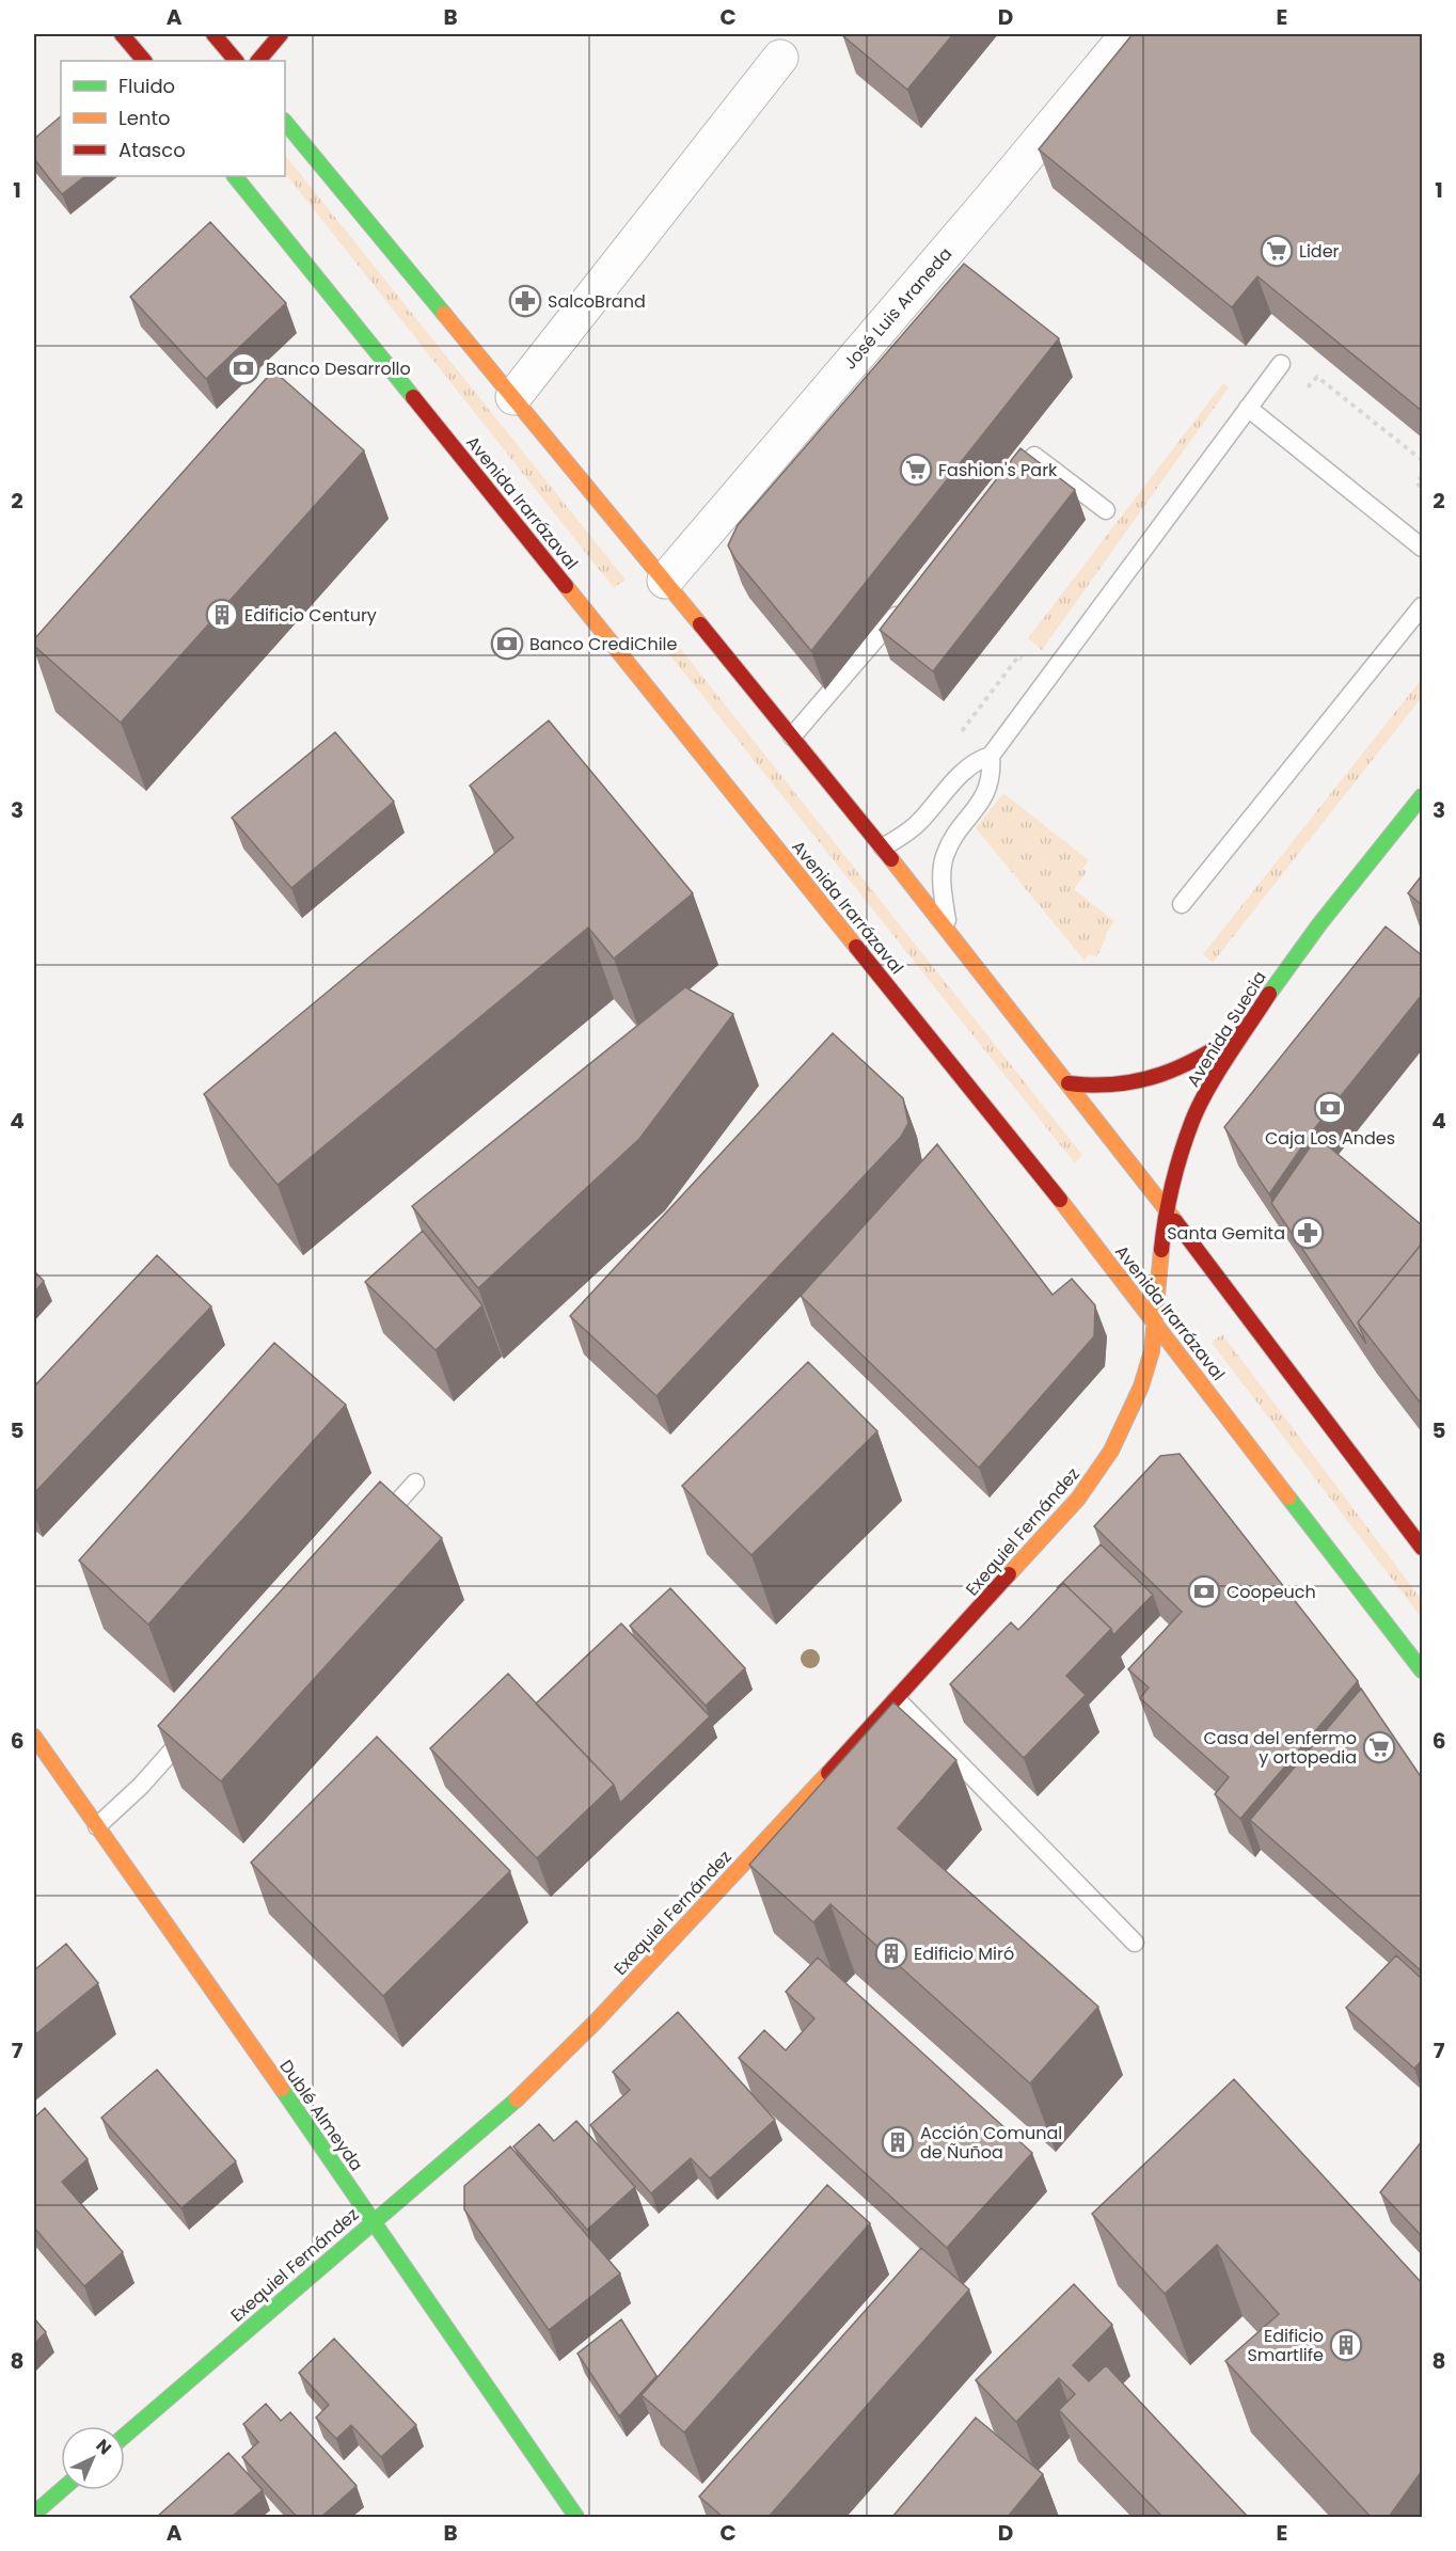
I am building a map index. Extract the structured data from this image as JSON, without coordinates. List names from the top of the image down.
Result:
{
  "streets": {
    "main road": [
      "Avenida Irarrázaval",
      "Avenida Suecia",
      "Exequiel Fernández",
      "Dublé Almeyda"
    ],
    "street": ["José Luis Araneda"]
  },
  "crossings": [
    ["Avenida Irarrázaval", "Avenida Suecia"],
    ["Avenida Irarrázaval", "Exequiel Fernández"],
    ["Avenida Suecia", "Exequiel Fernández"],
    ["Exequiel Fernández", "Dublé Almeyda"]
  ],
  "places": {
    "supermarket": ["Lider", "Fashion's Park", "Casa del enfermo y ortopedia"],
    "pharmacy": ["SalcoBrand", "Santa Gemita"],
    "bank": [
      "Banco Desarrollo",
      "Banco CrediChile",
      "Caja Los Andes",
      "Coopeuch"
    ],
    "building": [
      "Edificio Century",
      "Edificio Miró",
      "Acción Comunal de Ñuñoa",
      "Edificio Smartlife"
    ]
  },
  "legend": ["Fluido", "Lento", "Atasco"],
  "north": "top right",
  "grid": {
    "columns": [
      "A",
      "B",
      "C",
      "D",
      "E"
    ],
    "rows": [
      "1",
      "2",
      "3",
      "4",
      "5",
      "6",
      "7",
      "8"
    ]
  }
}
